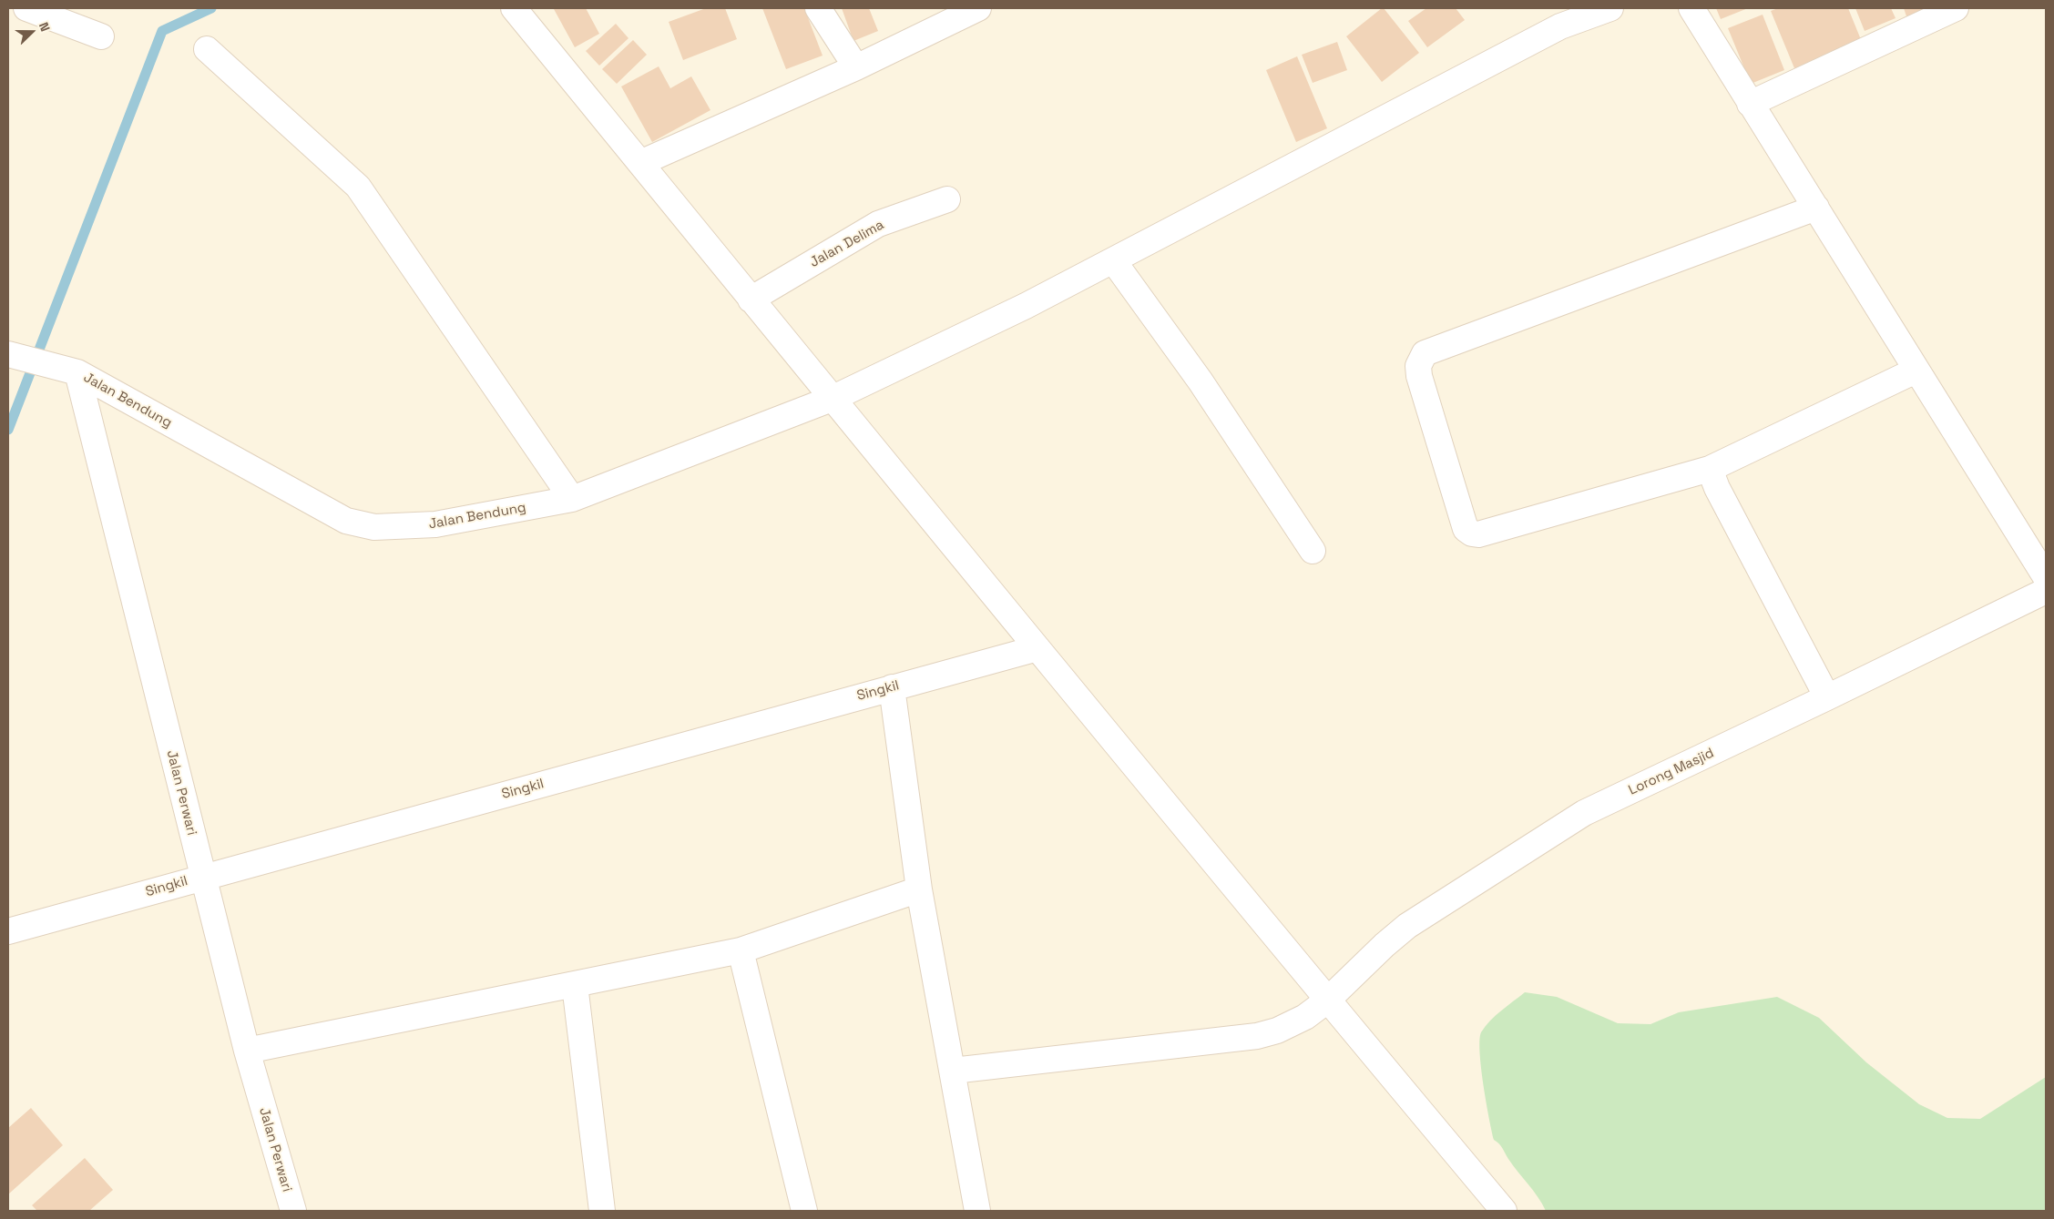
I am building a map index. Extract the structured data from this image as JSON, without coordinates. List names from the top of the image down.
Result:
{
  "streets": {
    "street": [
      "Jalan Delima",
      "Jalan Bendung",
      "Singkil",
      "Lorong Masjid",
      "Jalan Perwari"
    ]
  },
  "crossings": [
    ["Jalan Bendung", "Jalan Perwari"],
    ["Singkil", "Jalan Perwari"]
  ],
  "north": "right"
}
